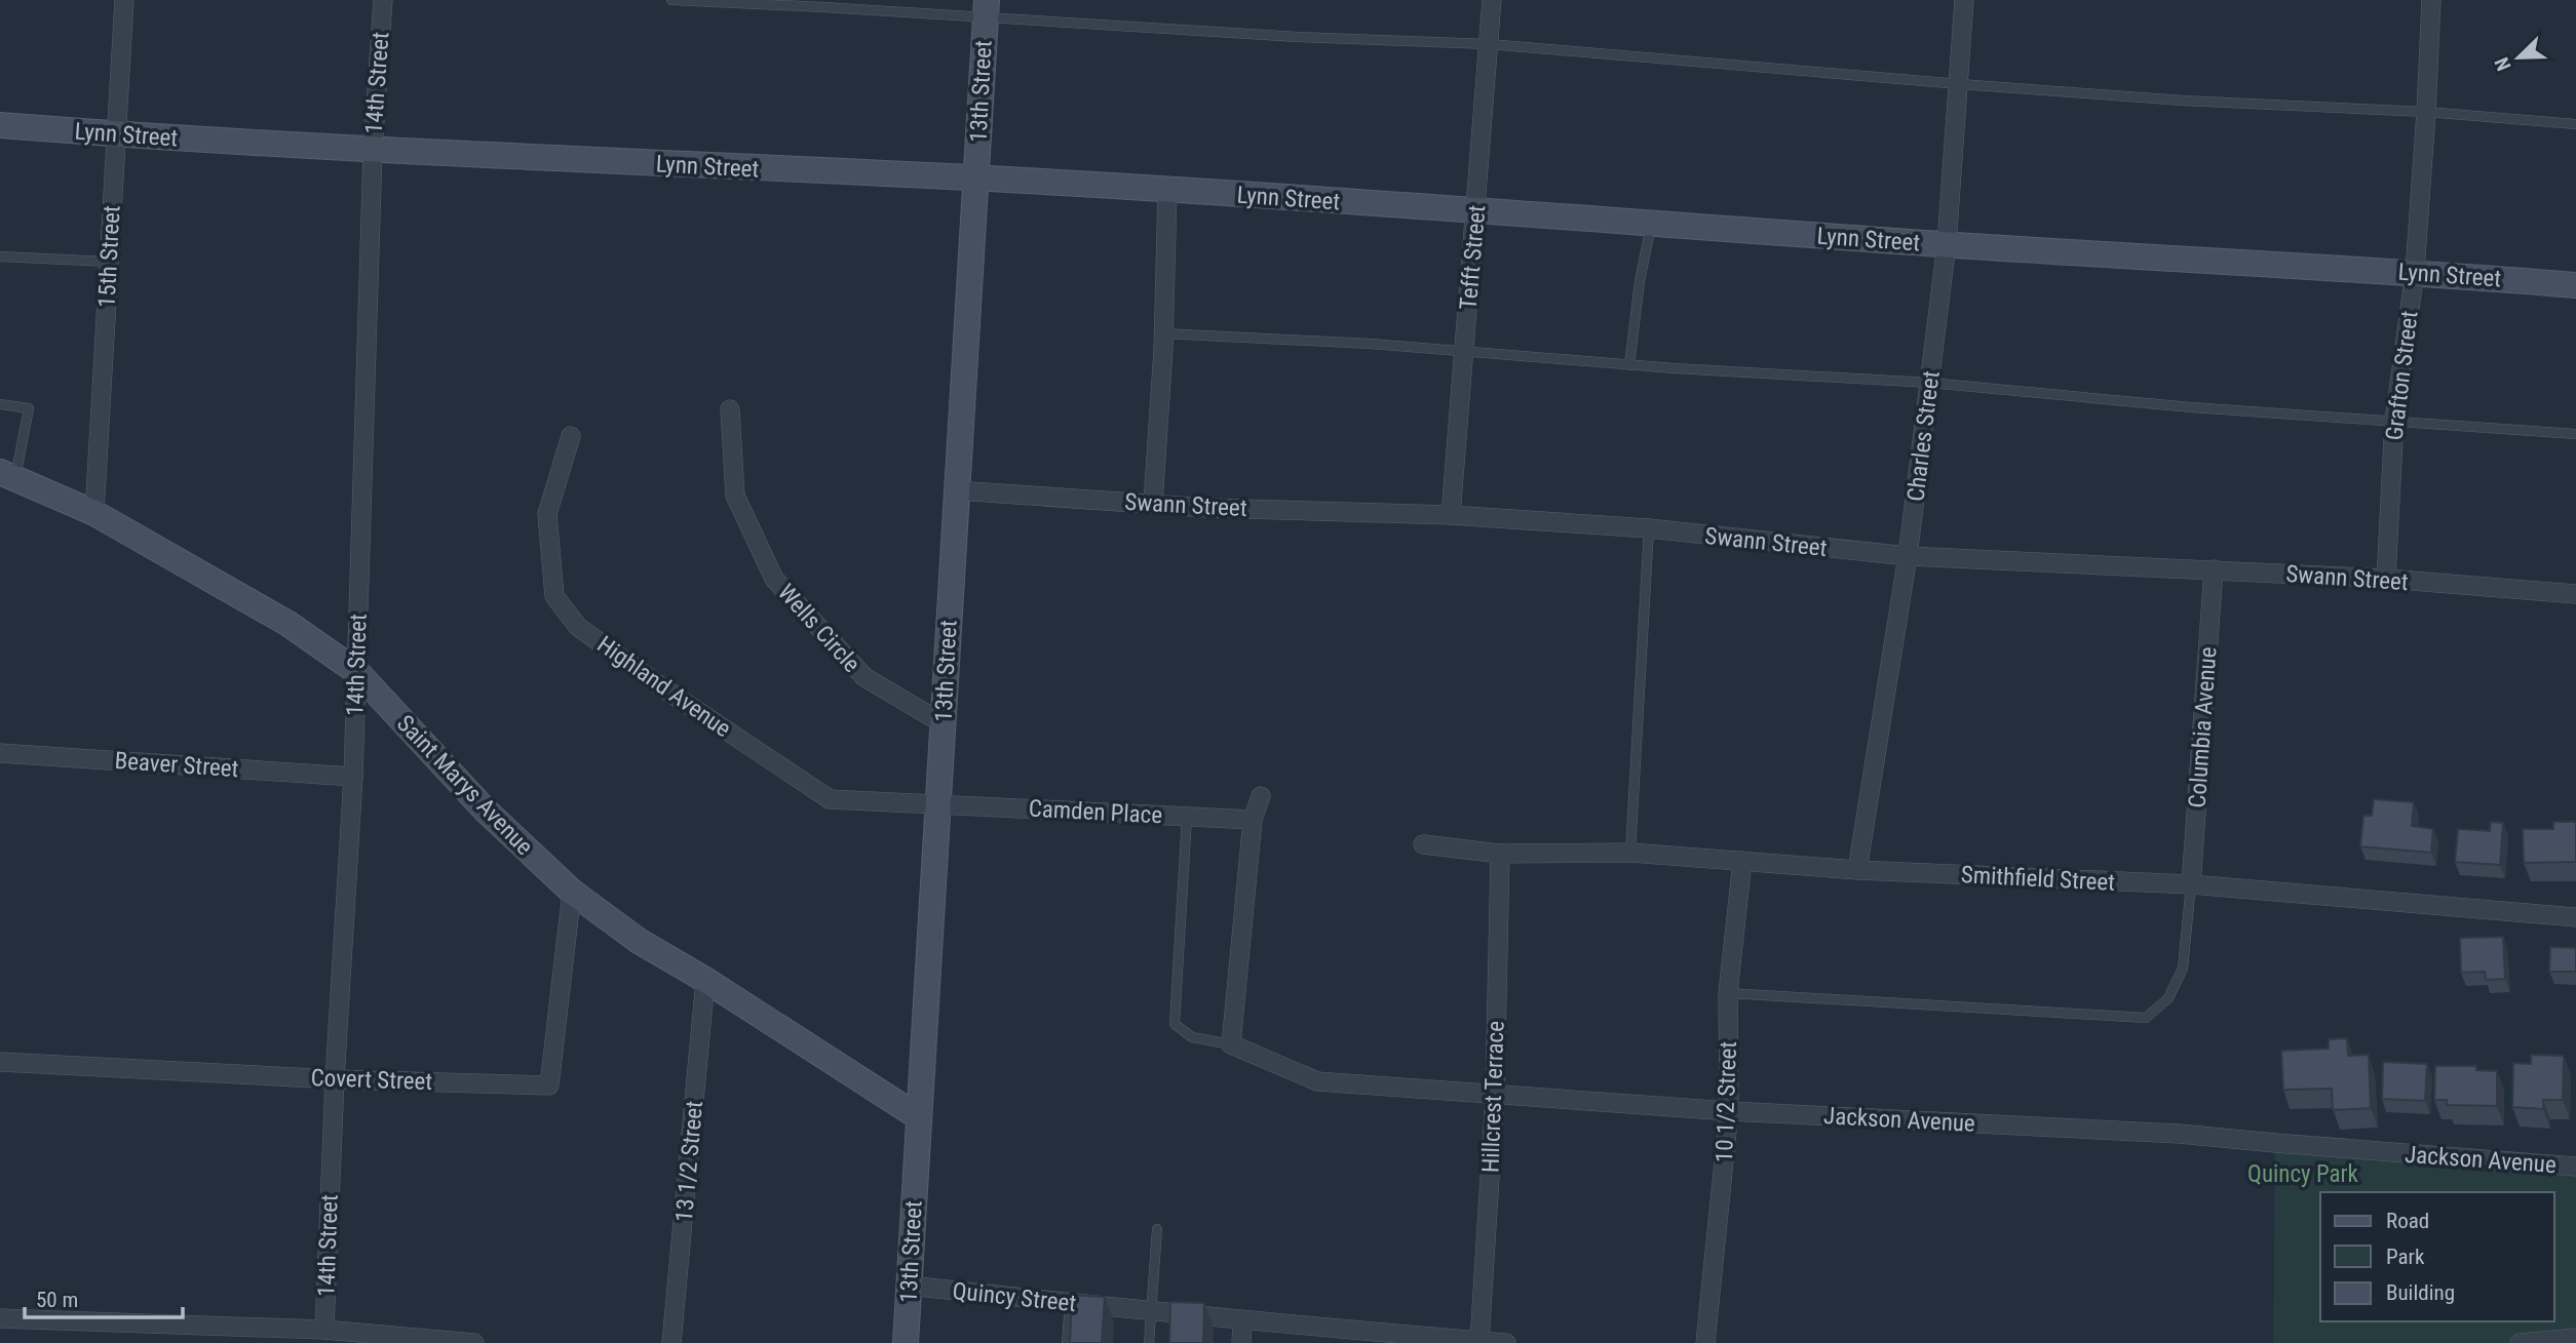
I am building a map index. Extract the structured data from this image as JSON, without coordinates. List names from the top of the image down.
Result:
{
  "streets": {
    "street": [
      "14th Street",
      "13th Street",
      "Lynn Street",
      "15th Street",
      "Tefft Street",
      "Grafton Street",
      "Charles Street",
      "Swann Street",
      "Wells Circle",
      "Highland Avenue",
      "Columbia Avenue",
      "Beaver Street",
      "Saint Marys Avenue",
      "Camden Place",
      "Smithfield Street",
      "Covert Street",
      "Hillcrest Terrace",
      "10 1/2 Street",
      "Jackson Avenue",
      "13 1/2 Street",
      "Quincy Street"
    ]
  },
  "crossings": [
    ["14th Street", "Lynn Street"],
    ["14th Street", "Beaver Street"],
    ["14th Street", "Saint Marys Avenue"],
    ["14th Street", "Covert Street"],
    ["13th Street", "Lynn Street"],
    ["13th Street", "Swann Street"],
    ["13th Street", "Wells Circle"],
    ["13th Street", "Highland Avenue"],
    ["13th Street", "Saint Marys Avenue"],
    ["13th Street", "Camden Place"],
    ["13th Street", "Quincy Street"],
    ["Lynn Street", "15th Street"],
    ["Lynn Street", "Tefft Street"],
    ["Lynn Street", "Grafton Street"],
    ["Lynn Street", "Charles Street"],
    ["15th Street", "Saint Marys Avenue"],
    ["Tefft Street", "Swann Street"],
    ["Grafton Street", "Swann Street"],
    ["Charles Street", "Swann Street"],
    ["Charles Street", "Smithfield Street"],
    ["Swann Street", "Columbia Avenue"],
    ["Highland Avenue", "Camden Place"],
    ["Columbia Avenue", "Smithfield Street"],
    ["Saint Marys Avenue", "Covert Street"],
    ["Saint Marys Avenue", "13 1/2 Street"],
    ["Smithfield Street", "Hillcrest Terrace"],
    ["Smithfield Street", "10 1/2 Street"],
    ["Hillcrest Terrace", "Jackson Avenue"],
    ["Hillcrest Terrace", "Quincy Street"],
    ["10 1/2 Street", "Jackson Avenue"]
  ],
  "parks": ["Quincy Park"],
  "legend": ["Road", "Park", "Building"],
  "scale_bar": "50 m",
  "north": "bottom left"
}
